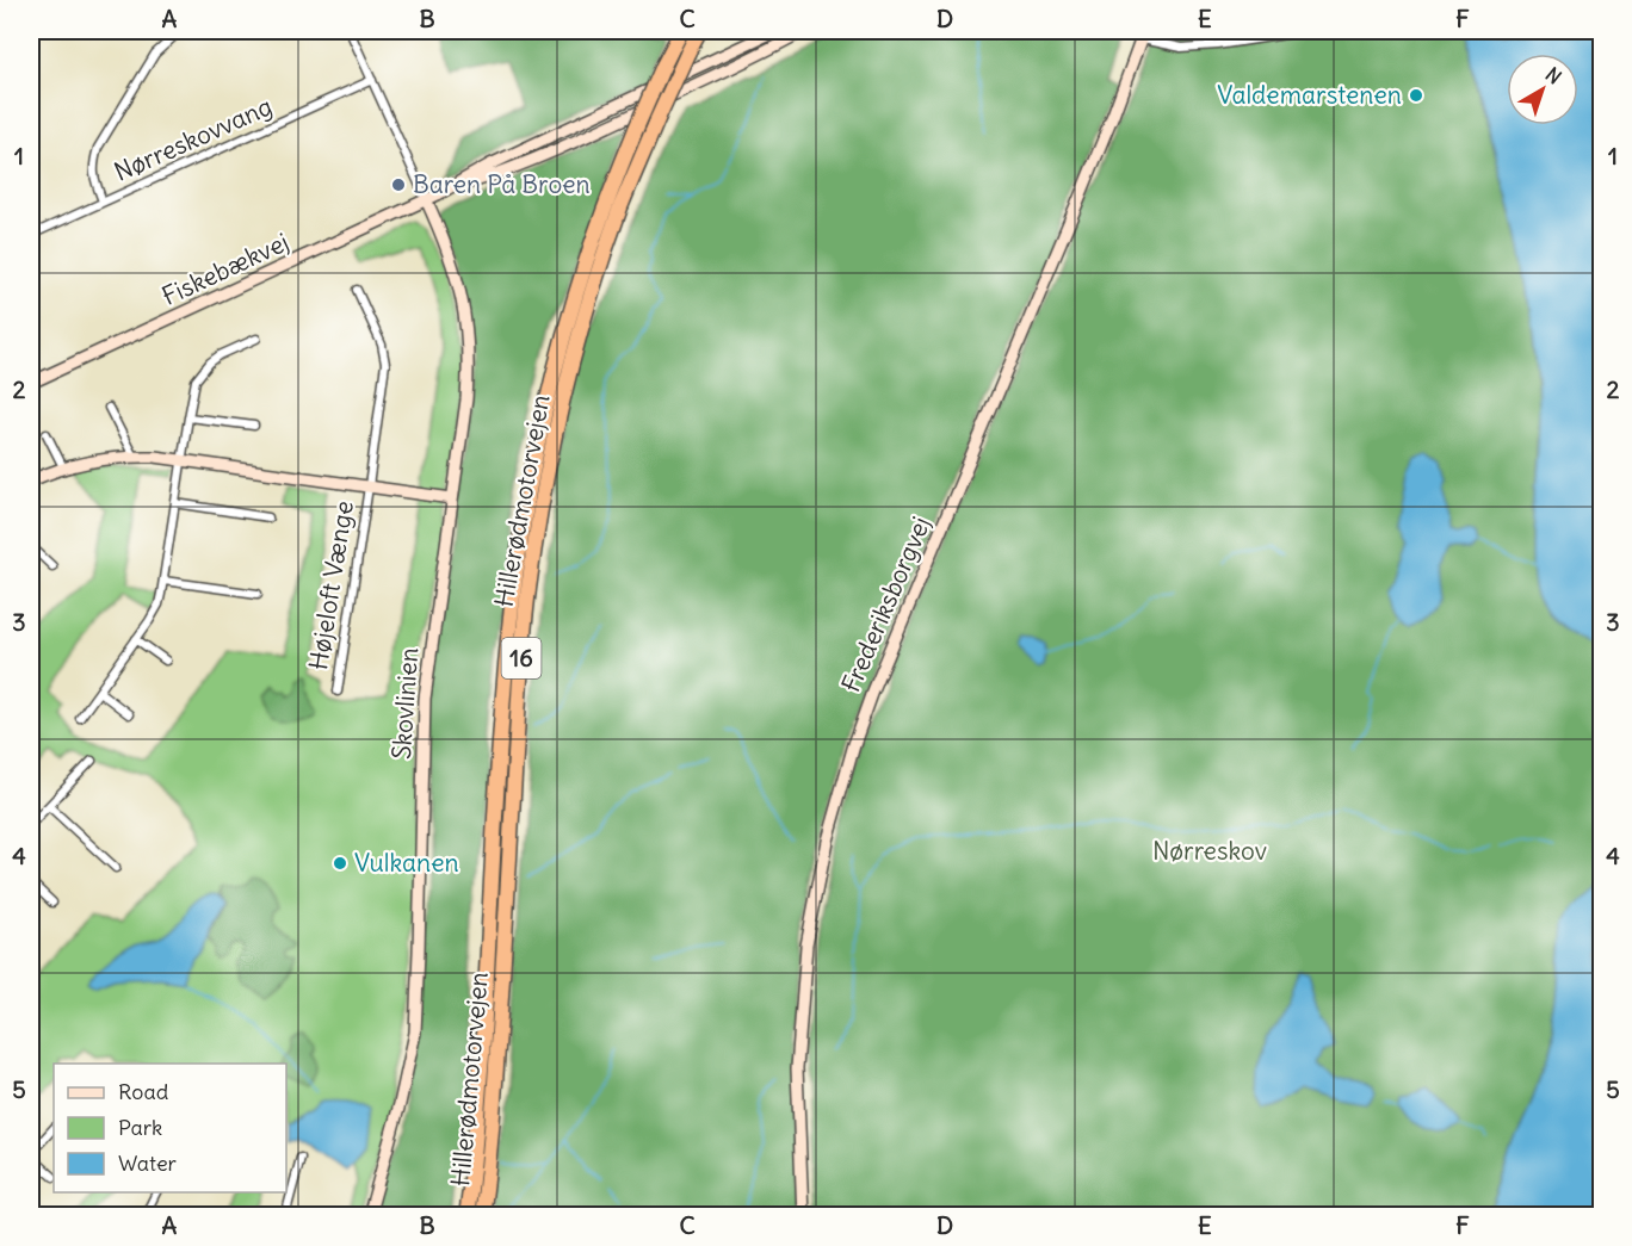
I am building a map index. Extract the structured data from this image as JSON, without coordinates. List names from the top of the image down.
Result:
{
  "streets": {
    "highway": ["Hillerødmotorvejen", "16"],
    "street": [
      "Nørreskovvang",
      "Fiskebækvej",
      "Højeloft Vænge",
      "Frederiksborgvej",
      "Skovlinien"
    ]
  },
  "crossings": [
    ["Fiskebækvej", "Skovlinien"],
    ["Højeloft Vænge", "Skovlinien"]
  ],
  "parks": ["Nørreskov"],
  "places": ["Valdemarstenen", "Baren På Broen", "Vulkanen"],
  "legend": ["Road", "Park", "Water"],
  "north": "top right",
  "grid": {
    "columns": [
      "A",
      "B",
      "C",
      "D",
      "E",
      "F"
    ],
    "rows": [
      "1",
      "2",
      "3",
      "4",
      "5"
    ]
  }
}
